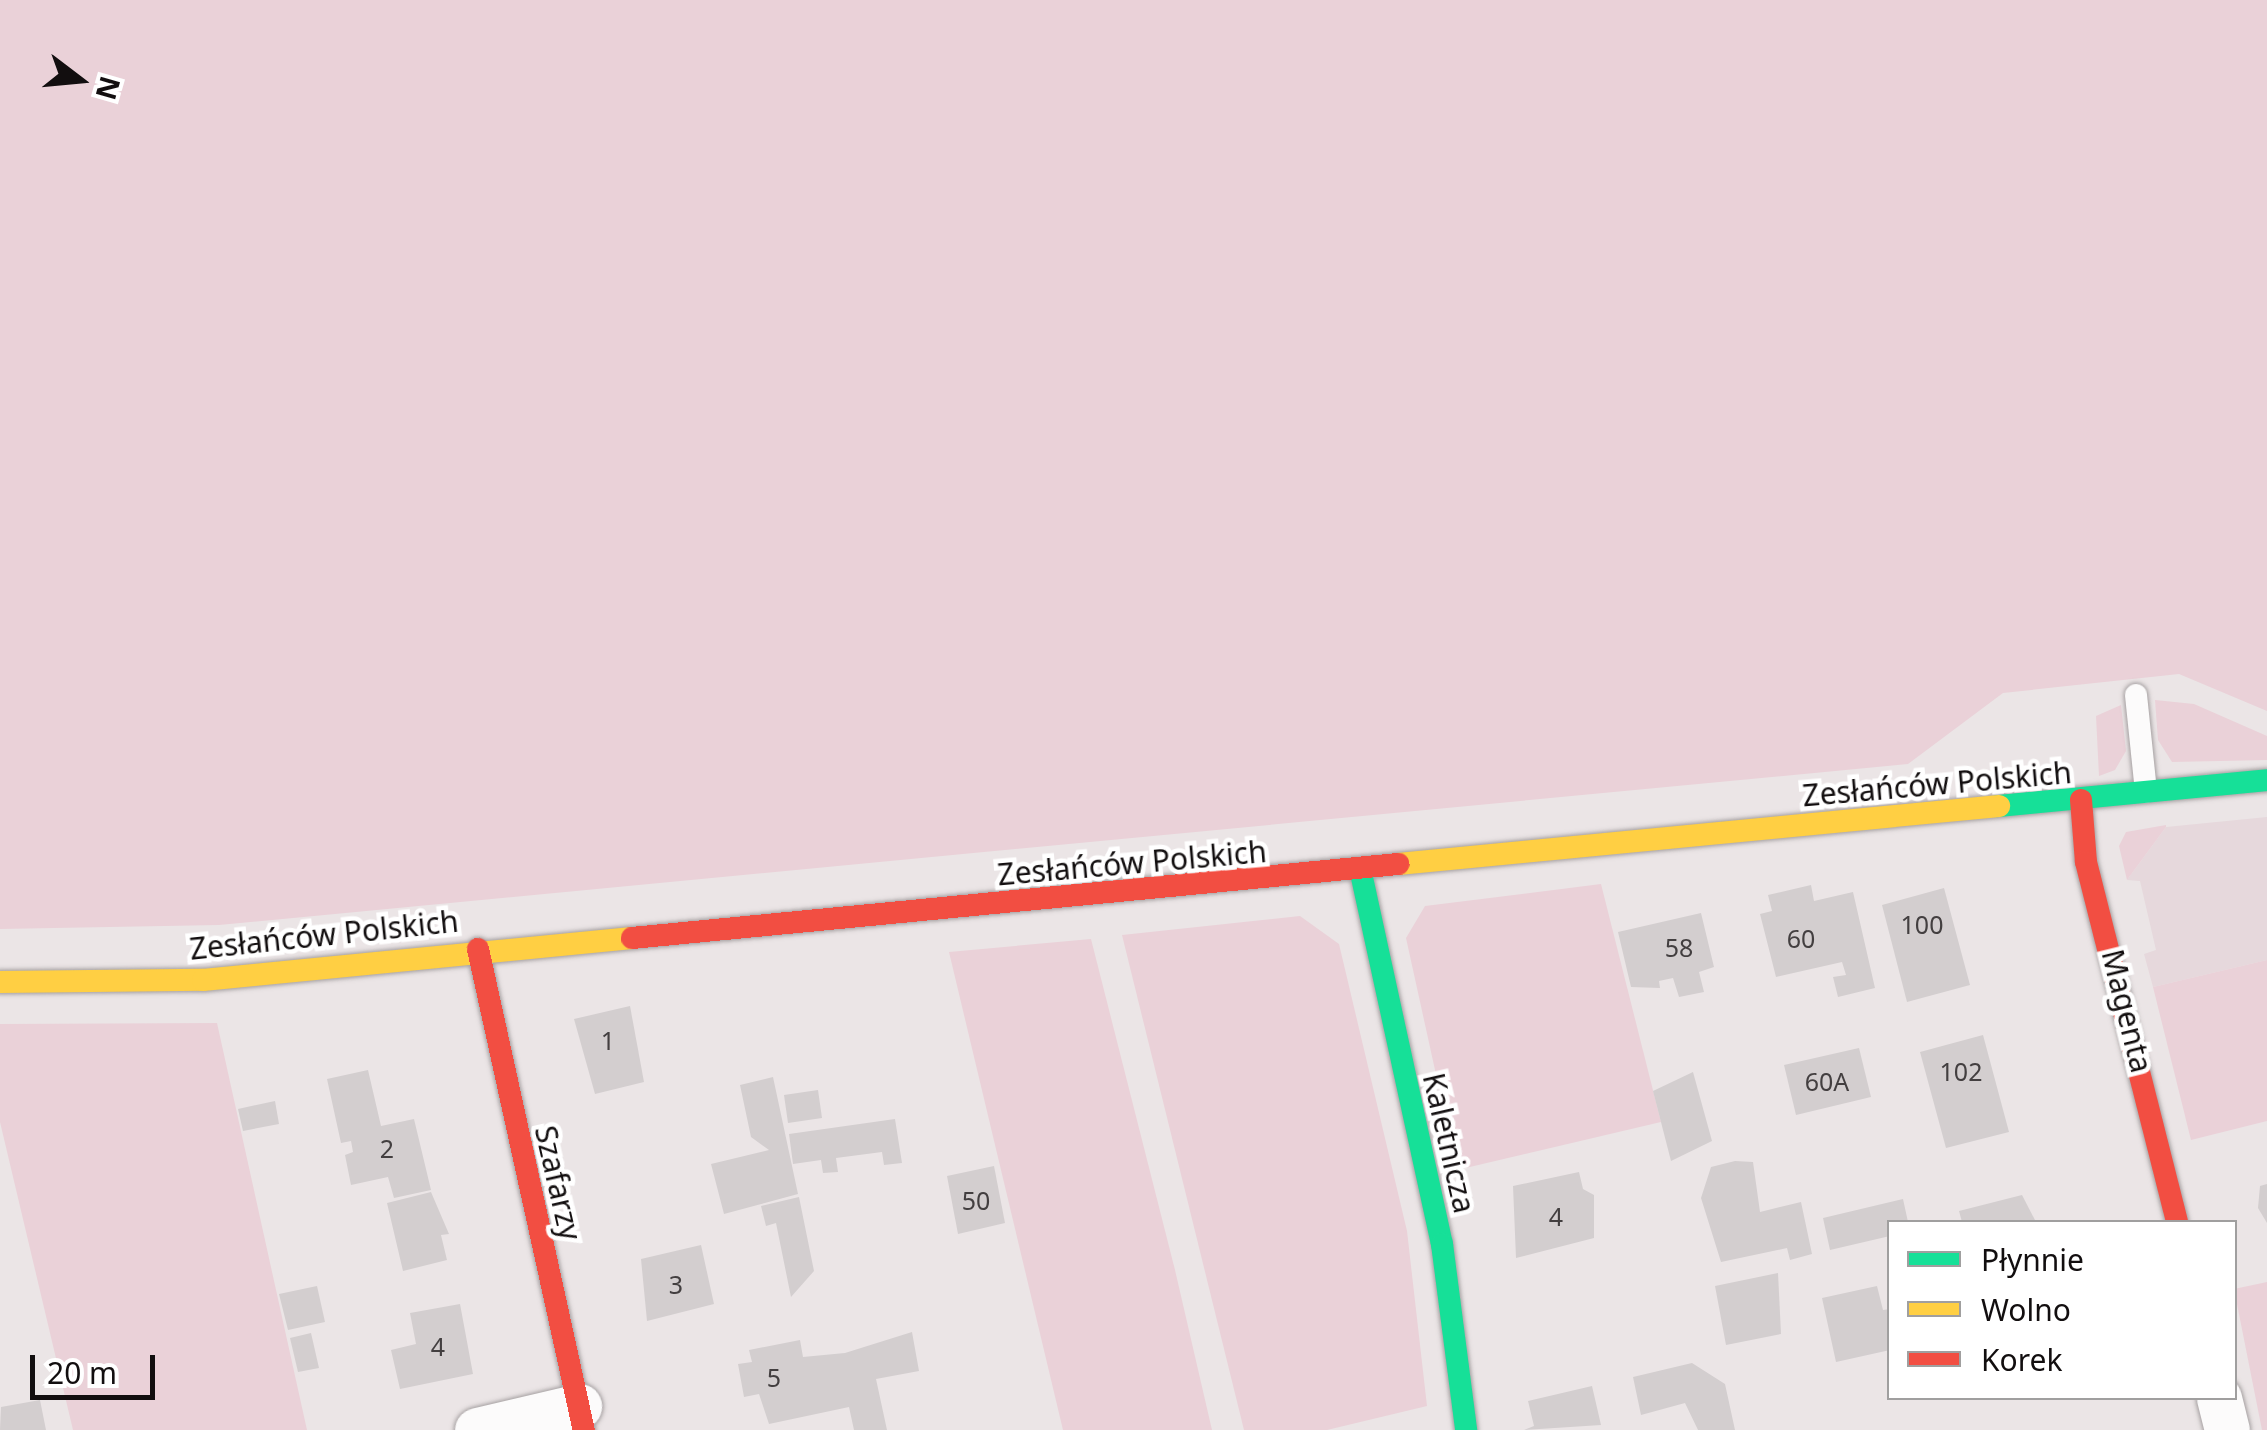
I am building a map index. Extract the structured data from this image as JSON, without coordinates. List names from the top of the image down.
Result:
{
  "streets": {
    "street": [
      "Zesłańców Polskich",
      "Magenta",
      "Kaletnicza",
      "Szafarzy"
    ]
  },
  "crossings": [
    ["Zesłańców Polskich", "Magenta"],
    ["Zesłańców Polskich", "Kaletnicza"],
    ["Zesłańców Polskich", "Szafarzy"]
  ],
  "house_numbers": [
    "100",
    "60",
    "58",
    "1",
    "102",
    "60A",
    "2",
    "50",
    "4",
    "3",
    "4",
    "5"
  ],
  "legend": ["Płynnie", "Wolno", "Korek"],
  "scale_bar": "20 m",
  "north": "right"
}
